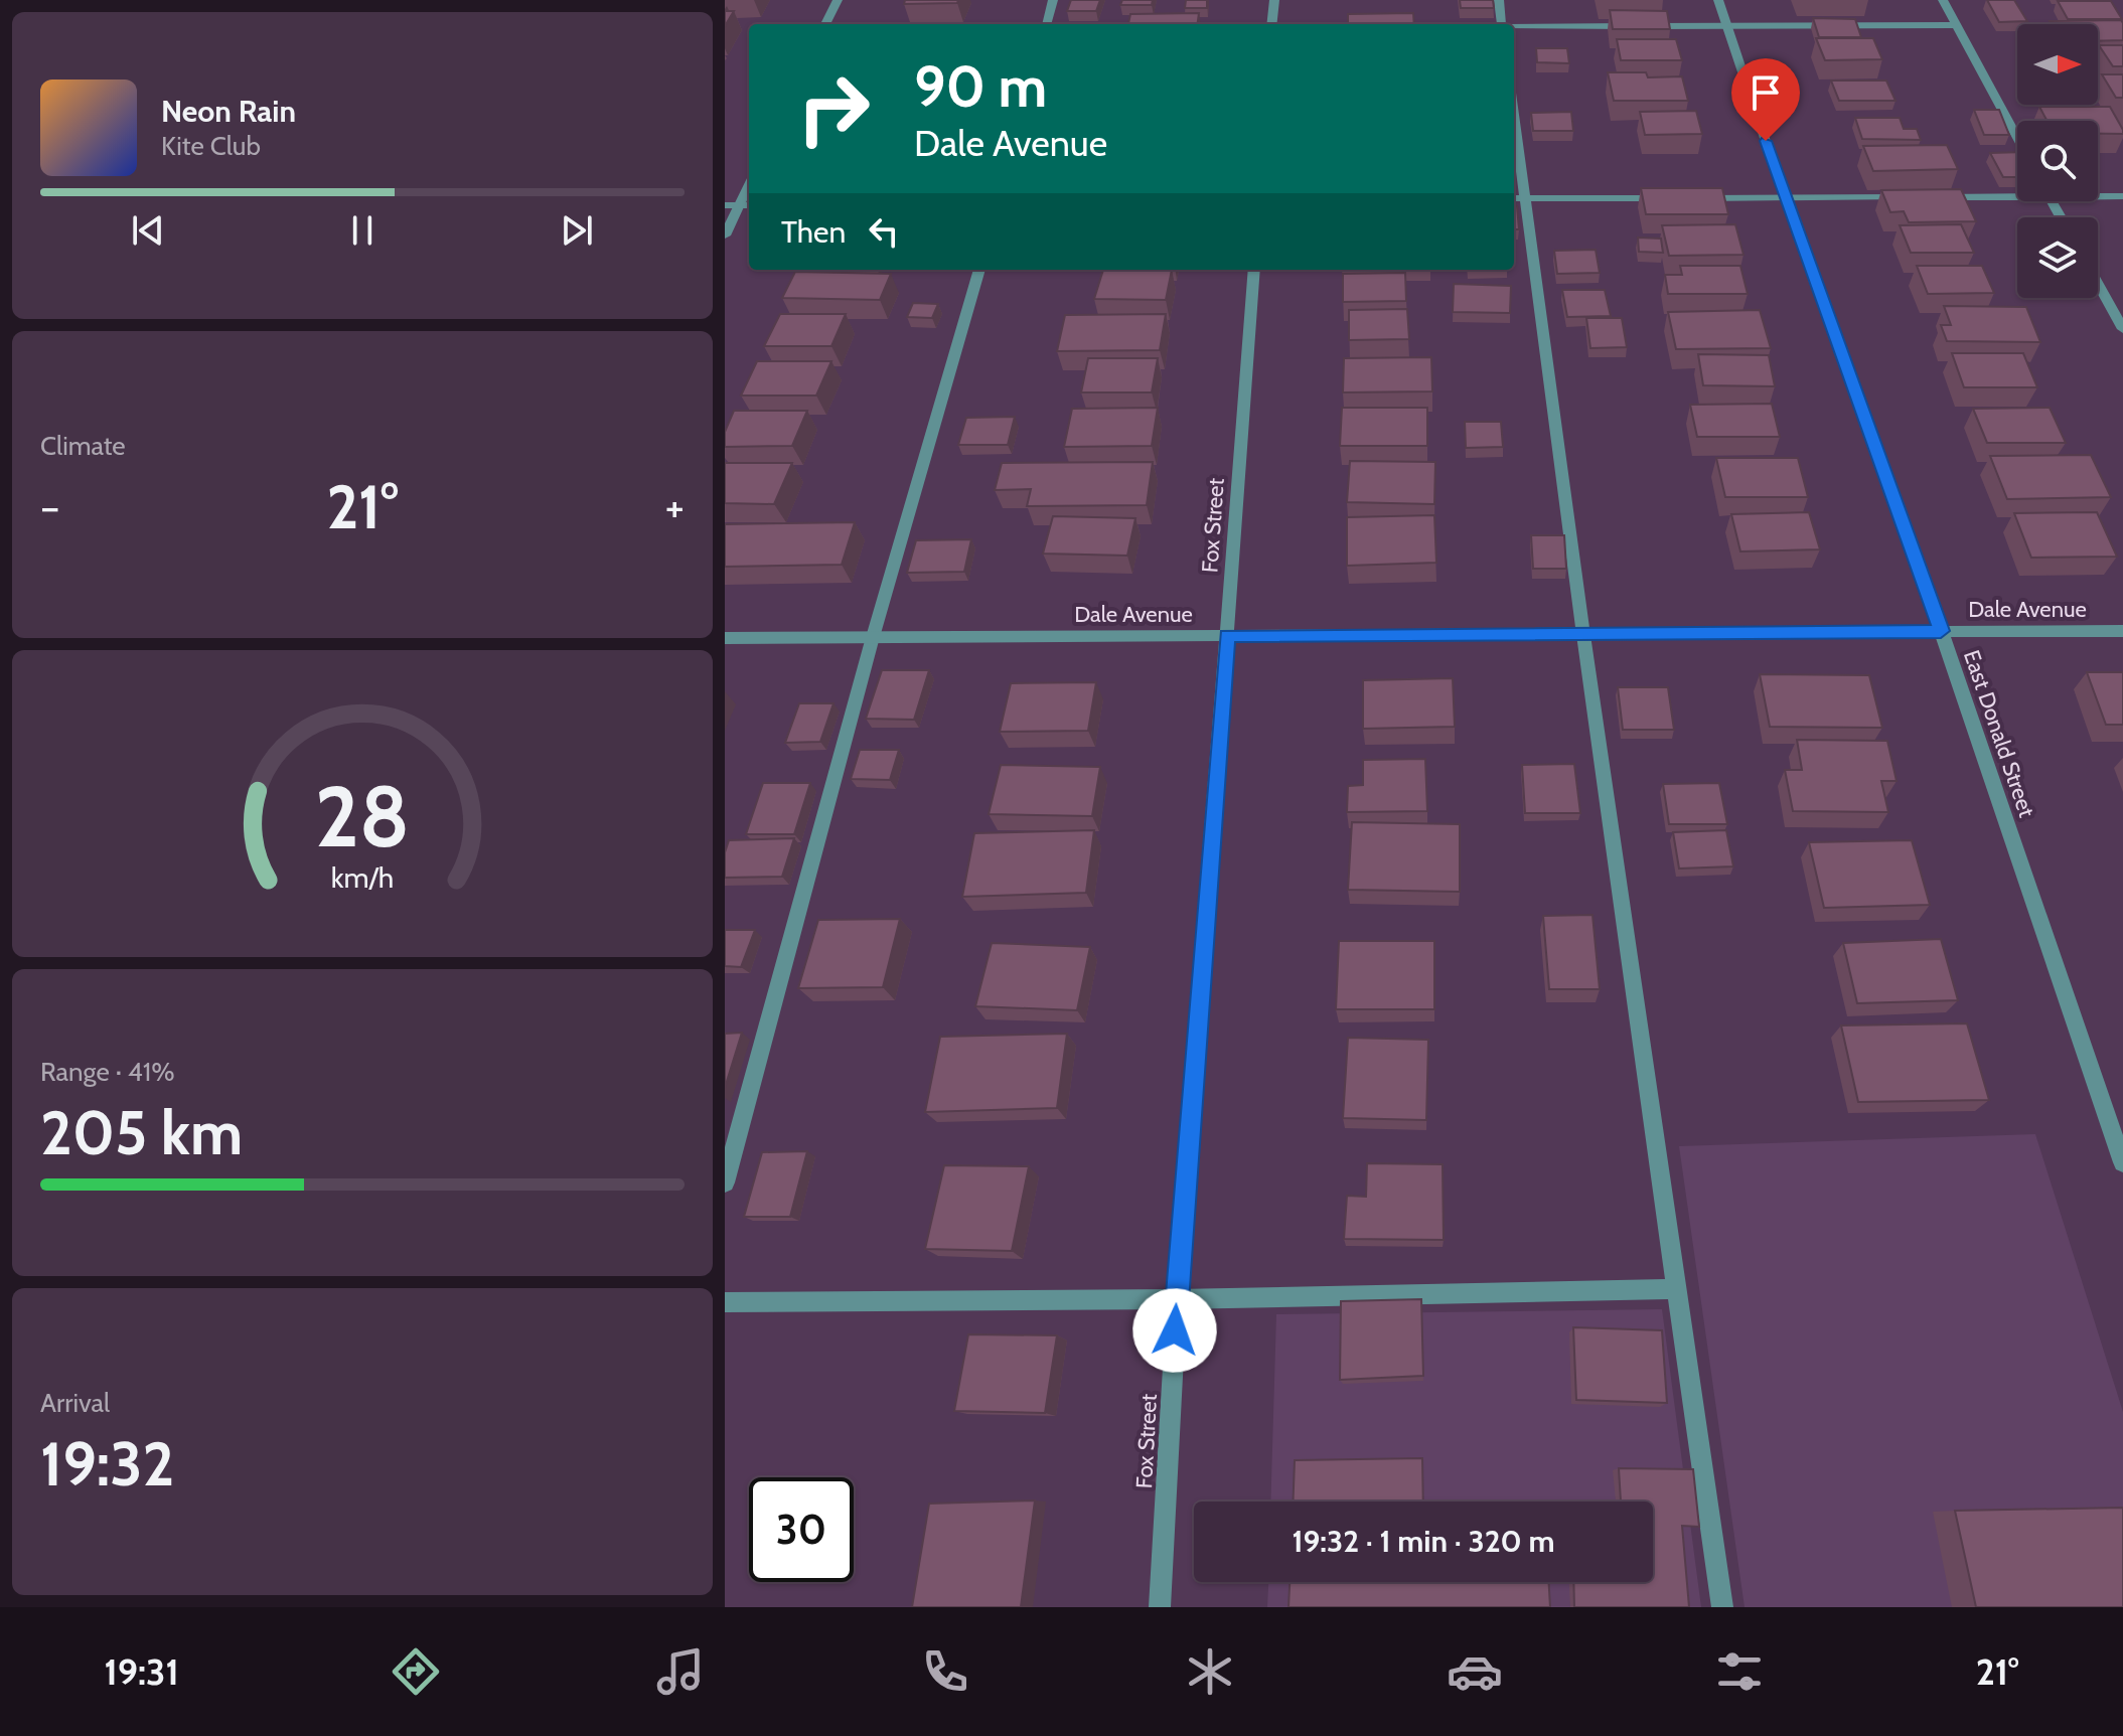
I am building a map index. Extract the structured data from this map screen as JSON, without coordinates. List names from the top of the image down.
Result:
{
  "streets": {
    "street": ["Fox Street", "Dale Avenue", "East Donald Street"]
  },
  "crossings": [
    ["Fox Street", "Dale Avenue"],
    ["Dale Avenue", "East Donald Street"]
  ],
  "north": "right",
  "page": {
    "turn": ["90 m", "Dale Avenue"],
    "song": ["Neon Rain", "Kite Club"],
    "then": "Then",
    "tile": [
      "Climate",
      ["Range · 41%", "205 km"],
      ["Arrival", "19:32"]
    ],
    "heat": ["−", "21°", "+"],
    "limit": "30",
    "trip": "19:32 · 1 min · 320 m",
    "tabs": ["19:31", "21°"],
    "gauge": ["28", "km/h"]
  }
}
